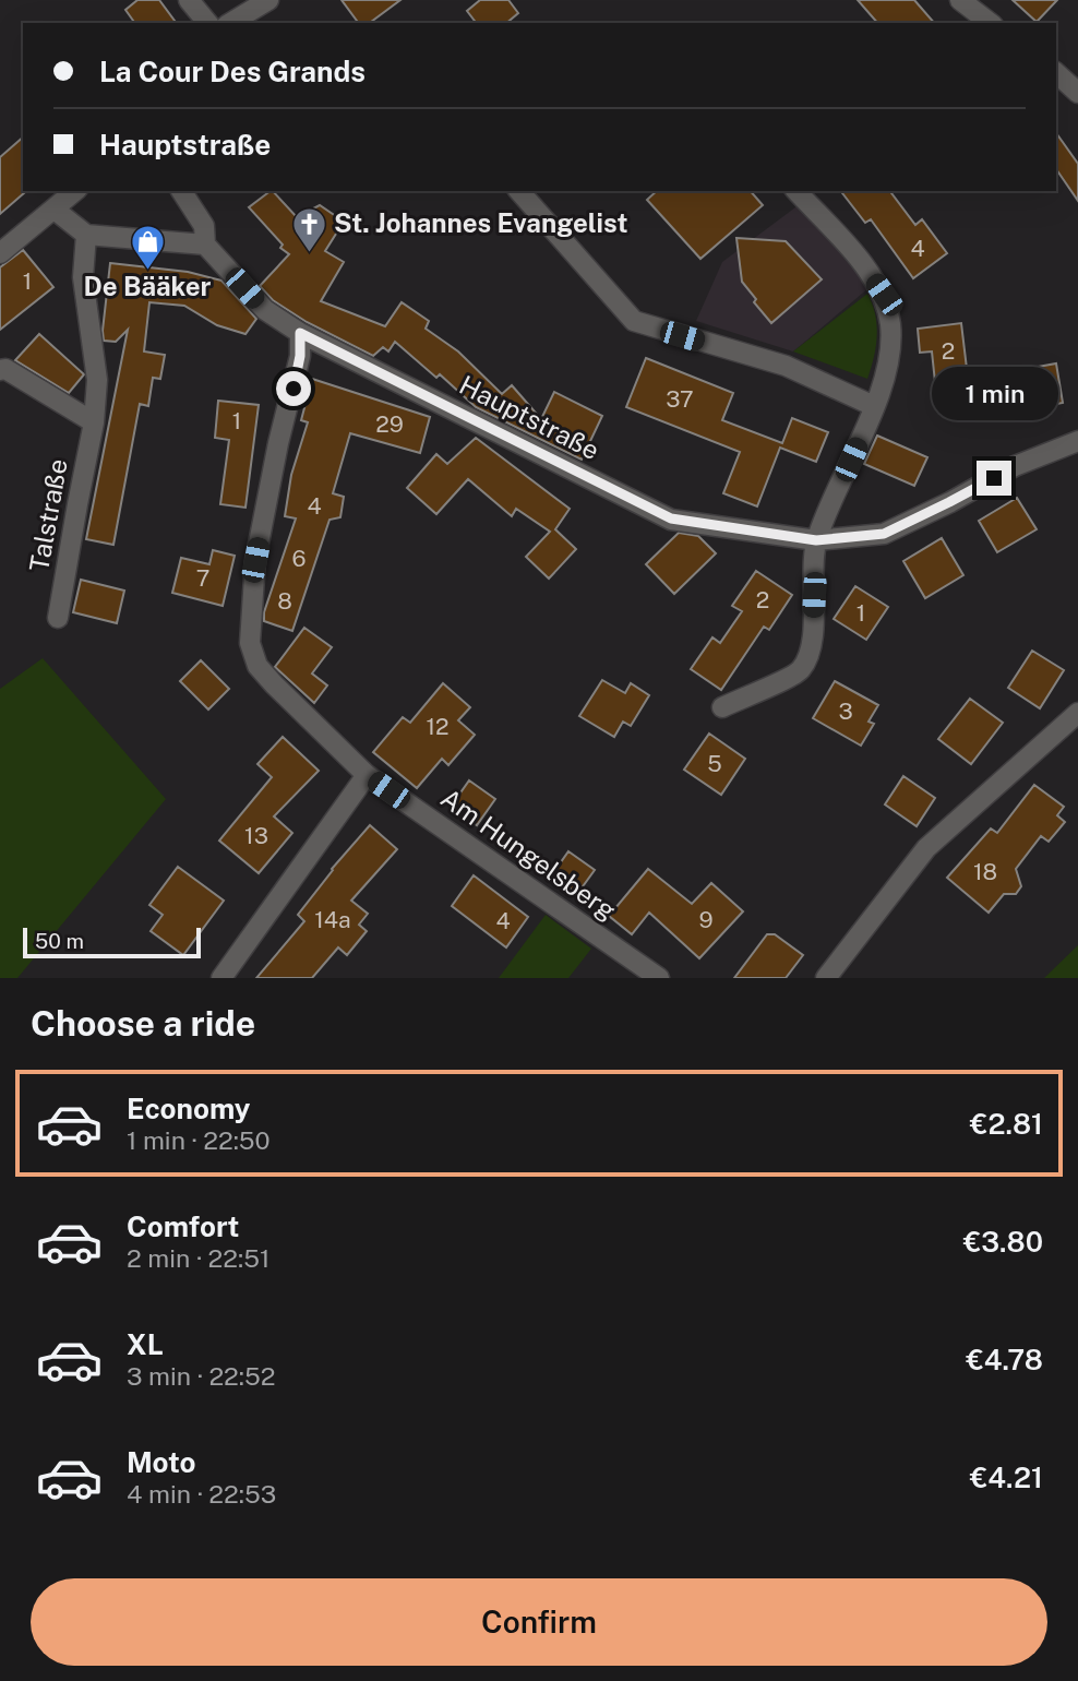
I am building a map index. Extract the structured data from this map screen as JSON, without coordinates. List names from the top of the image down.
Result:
{
  "streets": {
    "street": ["Hauptstraße", "Talstraße", "Am Hungelsberg"]
  },
  "crossings": [
    ["Hauptstraße", "Am Hungelsberg"]
  ],
  "places": {
    "church": ["St. Johannes Evangelist"],
    "shop": ["De Bääker"]
  },
  "house_numbers": [
    "4",
    "1",
    "2",
    "37",
    "1",
    "29",
    "4",
    "6",
    "7",
    "2",
    "8",
    "1",
    "3",
    "12",
    "5",
    "13",
    "18",
    "14a",
    "9",
    "4"
  ],
  "scale_bar": "50 m",
  "page": {
    "banner": ["La Cour Des Grands", "Hauptstraße"],
    "bubble": "1 min",
    "scale": "50 m",
    "heading": "Choose a ride",
    "list": [
      {
        "name": "Economy",
        "note": "1 min · 22:50",
        "value": "€2.81"
      },
      {
        "name": "Comfort",
        "note": "2 min · 22:51",
        "value": "€3.80"
      },
      {
        "name": "XL",
        "note": "3 min · 22:52",
        "value": "€4.78"
      },
      {
        "name": "Moto",
        "note": "4 min · 22:53",
        "value": "€4.21"
      }
    ],
    "buttons": "Confirm"
  }
}
